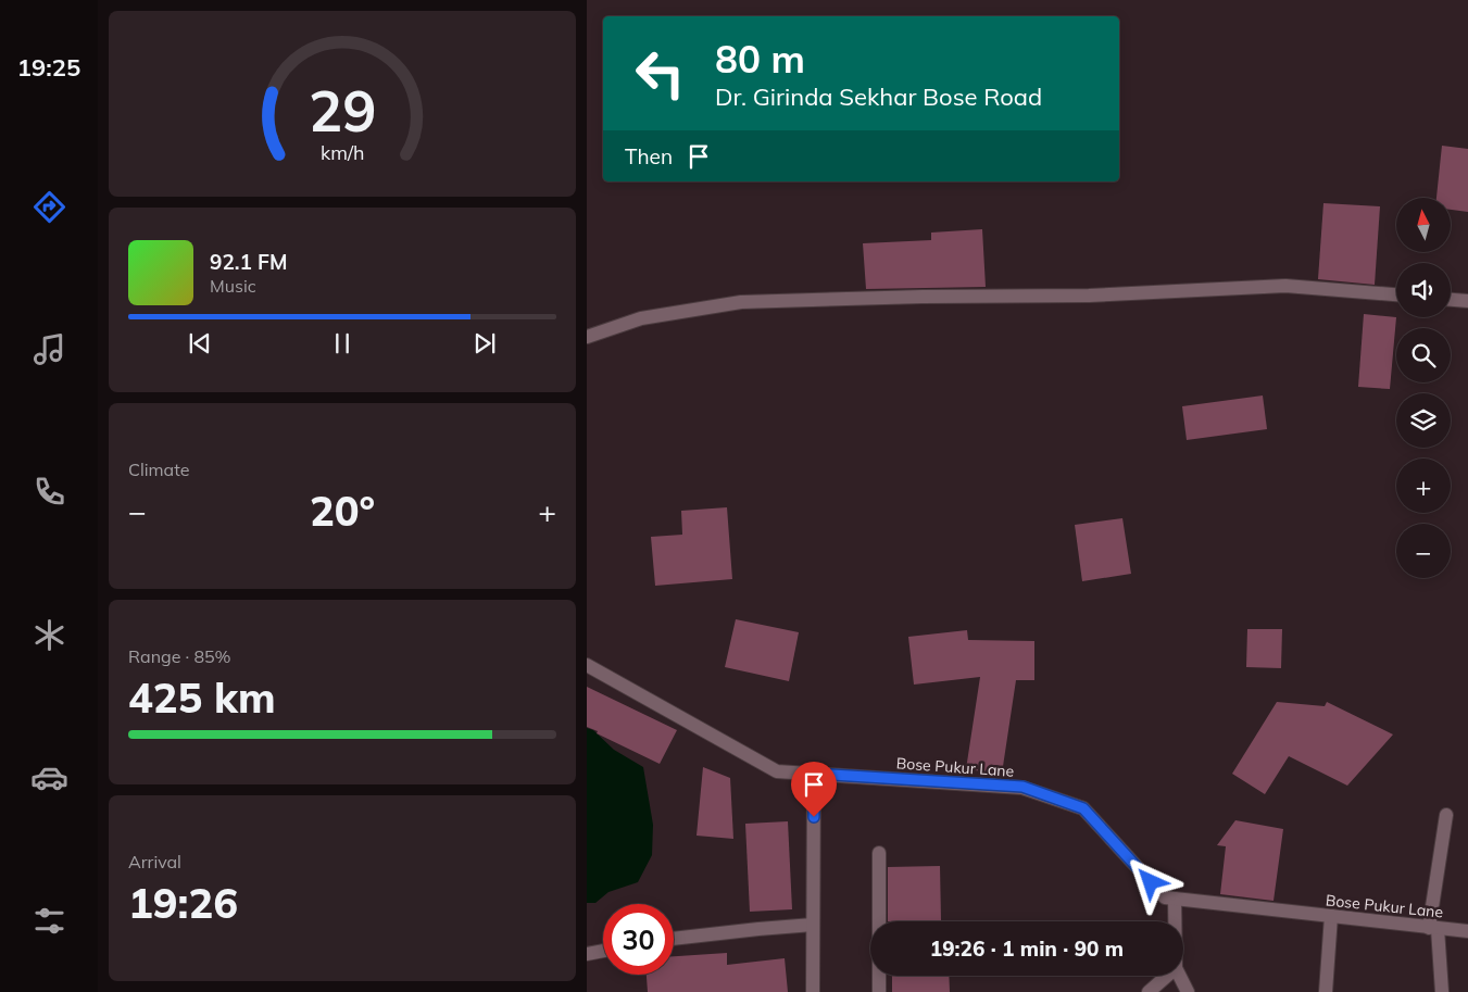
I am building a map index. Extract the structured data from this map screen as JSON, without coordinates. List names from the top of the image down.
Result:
{
  "streets": {
    "street": ["Bose Pukur Lane"]
  },
  "north": "top",
  "page": {
    "tabs": "19:25",
    "turn": ["80 m", "Dr. Girinda Sekhar Bose Road"],
    "then": "Then",
    "map_buttons": ["+", "−"],
    "song": ["92.1 FM", "Music"],
    "tile": [
      "Climate",
      ["Range · 85%", "425 km"],
      ["Arrival", "19:26"]
    ],
    "heat": ["−", "20°", "+"],
    "limit": "30",
    "trip": "19:26 · 1 min · 90 m",
    "gauge": ["29", "km/h"]
  }
}
